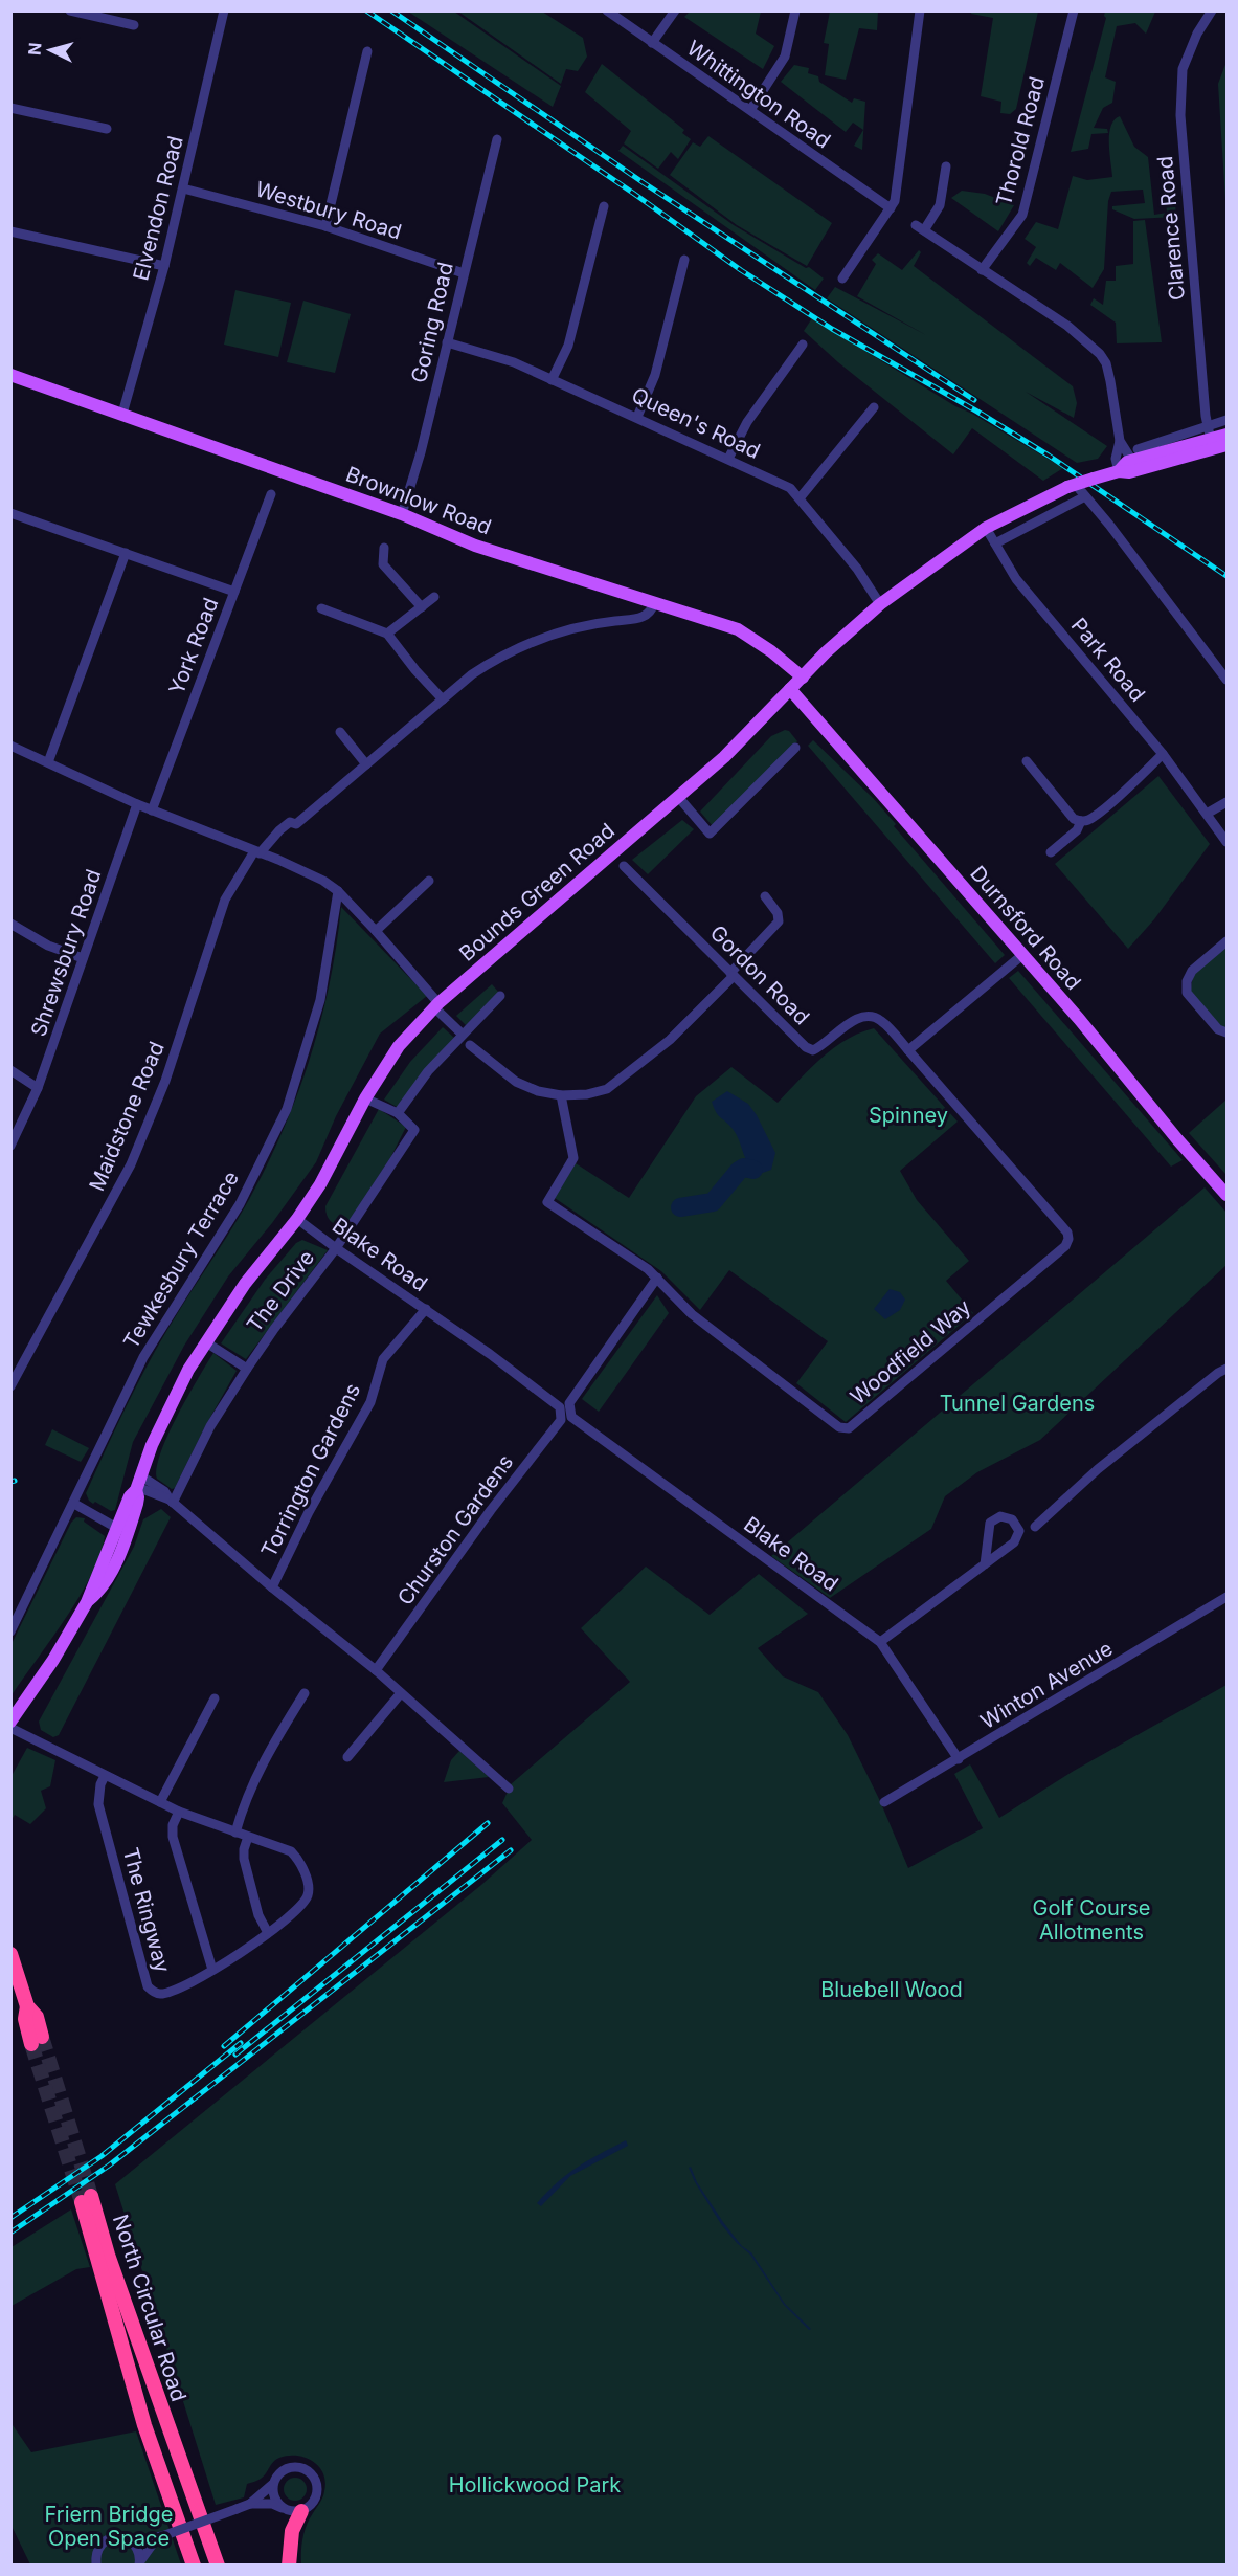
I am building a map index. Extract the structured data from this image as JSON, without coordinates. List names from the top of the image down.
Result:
{
  "streets": {
    "highway": ["North Circular Road"],
    "main road": ["Brownlow Road", "Bounds Green Road", "Durnsford Road"],
    "street": [
      "Whittington Road",
      "Thorold Road",
      "Elvendon Road",
      "Westbury Road",
      "Clarence Road",
      "Goring Road",
      "Queen's Road",
      "York Road",
      "Park Road",
      "Shrewsbury Road",
      "Gordon Road",
      "Maidstone Road",
      "Blake Road",
      "Tewkesbury Terrace",
      "The Drive",
      "Woodfield Way",
      "Torrington Gardens",
      "Churston Gardens",
      "Winton Avenue",
      "The Ringway"
    ]
  },
  "crossings": [
    ["Elvendon Road", "Westbury Road"],
    ["Elvendon Road", "Brownlow Road"],
    ["Westbury Road", "Goring Road"],
    ["Clarence Road", "Bounds Green Road"],
    ["Goring Road", "Queen's Road"],
    ["Goring Road", "Brownlow Road"],
    ["Queen's Road", "Bounds Green Road"],
    ["Brownlow Road", "Bounds Green Road"],
    ["Park Road", "Bounds Green Road"],
    ["Bounds Green Road", "Durnsford Road"],
    ["Bounds Green Road", "Blake Road"],
    ["Gordon Road", "Woodfield Way"],
    ["Blake Road", "The Drive"],
    ["Blake Road", "Torrington Gardens"],
    ["Blake Road", "Churston Gardens"],
    ["Blake Road", "Winton Avenue"],
    ["Woodfield Way", "Churston Gardens"]
  ],
  "parks": [
    "Spinney",
    "Tunnel Gardens",
    "Golf Course Allotments",
    "Bluebell Wood",
    "Hollickwood Park",
    "Friern Bridge Open Space"
  ],
  "north": "left"
}
